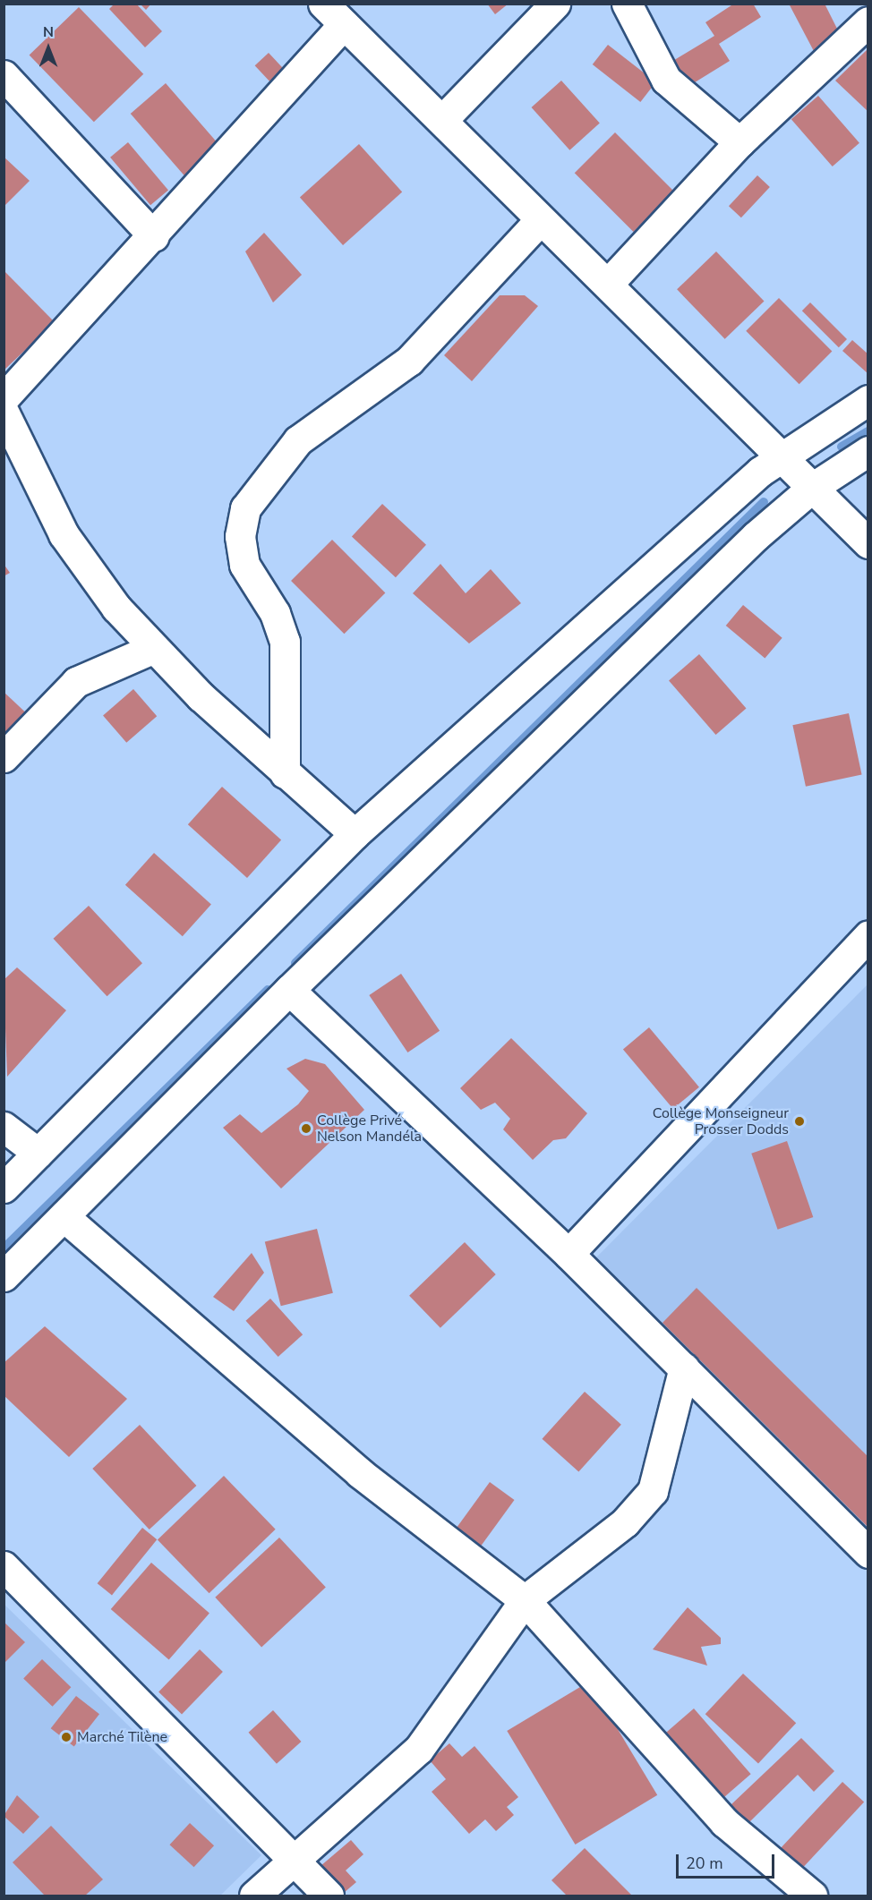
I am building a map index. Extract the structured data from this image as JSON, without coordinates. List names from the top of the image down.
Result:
{
  "places": ["Collège Monseigneur Prosser Dodds", "Collège Privé Nelson Mandéla", "Marché Tilène"],
  "scale_bar": "20 m",
  "north": "top"
}
